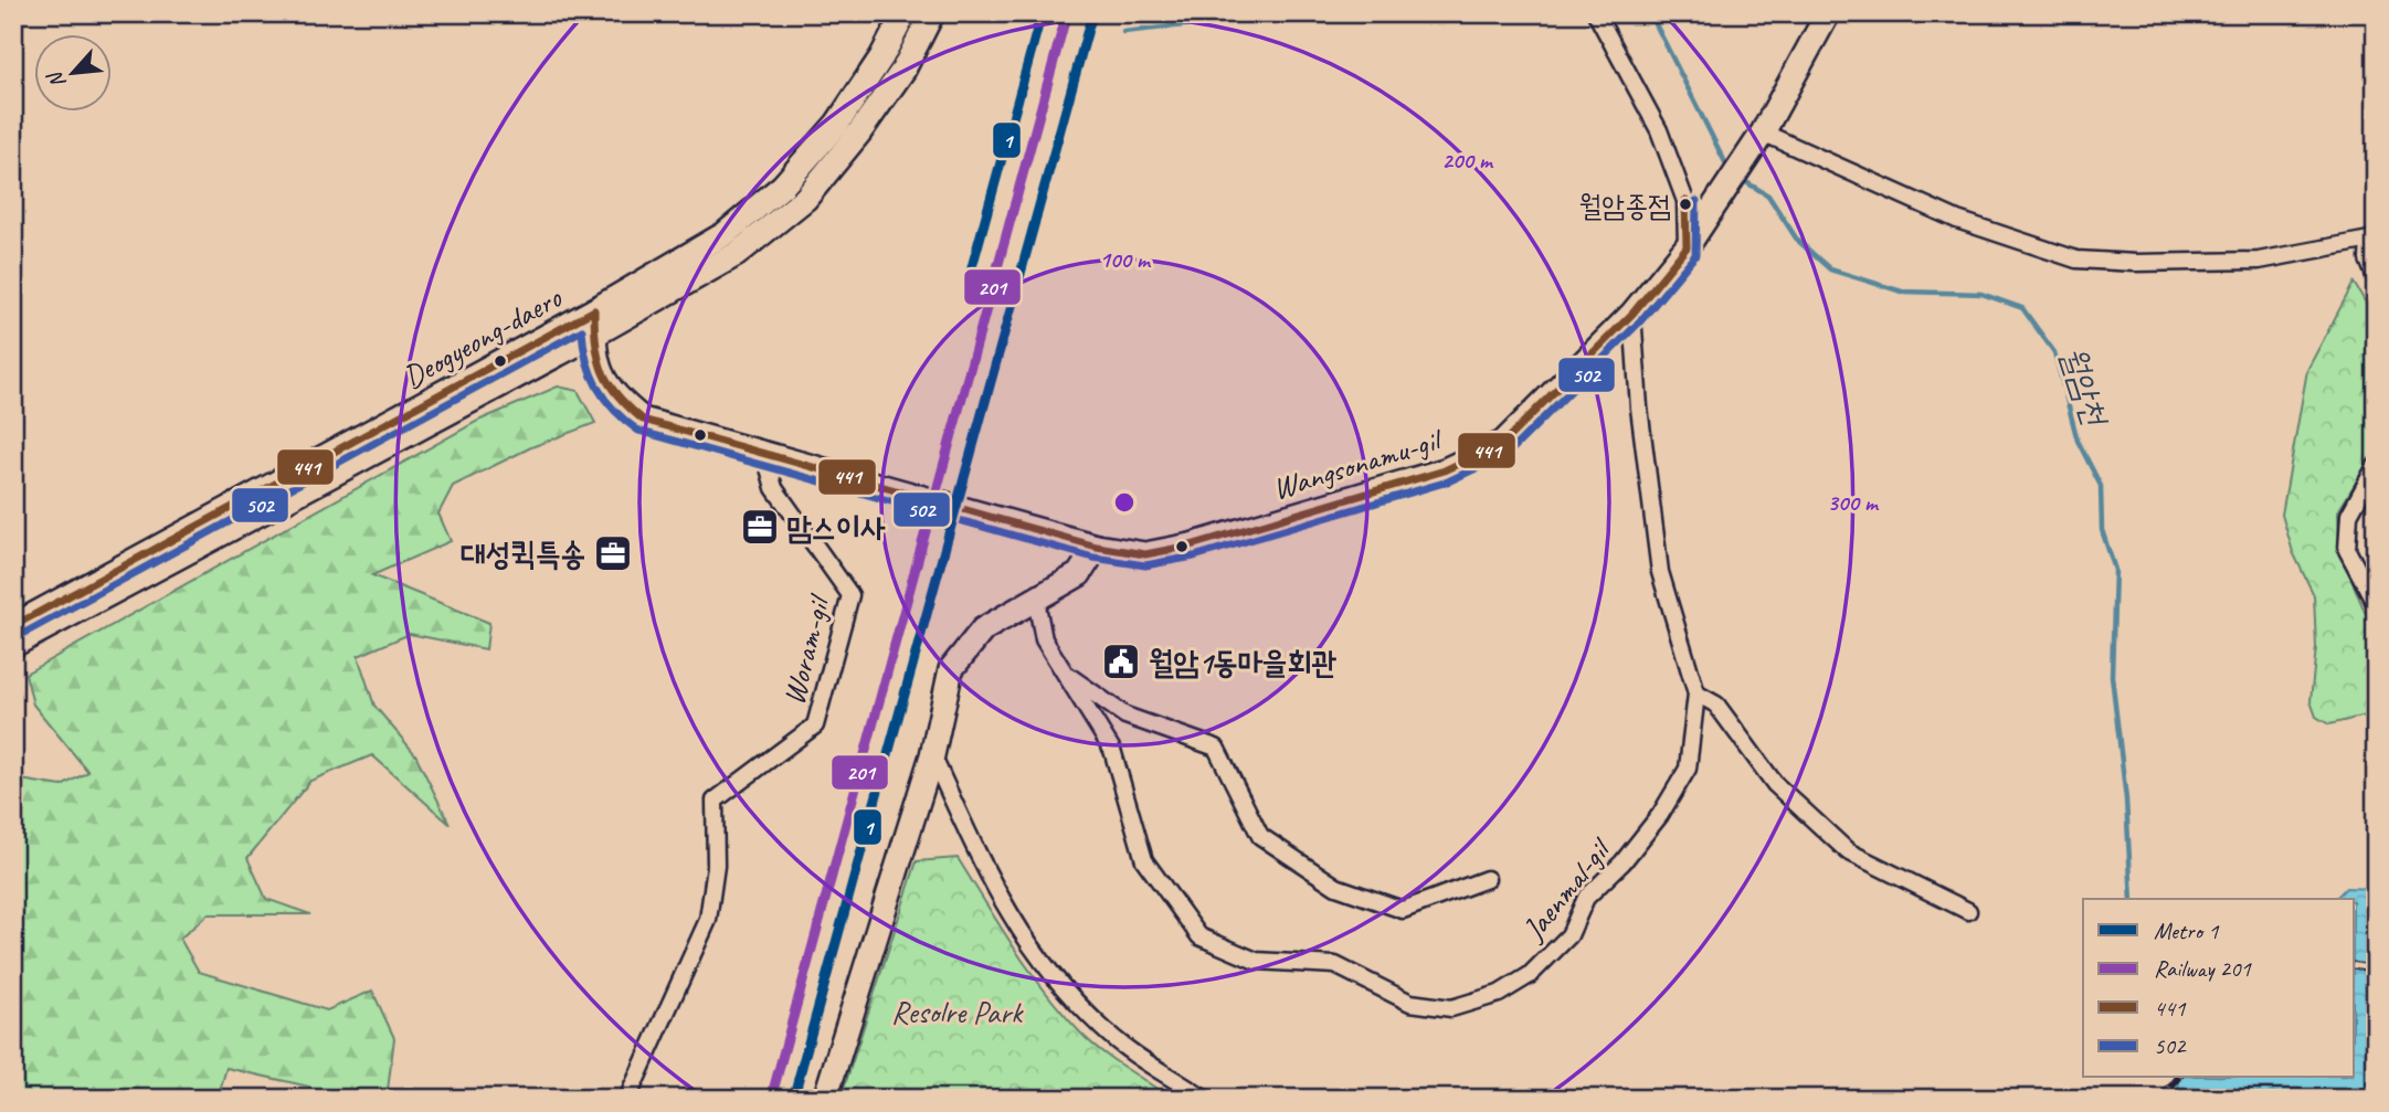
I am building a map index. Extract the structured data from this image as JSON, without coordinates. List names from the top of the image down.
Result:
{
  "streets": {
    "street": [
      "Deogyeong-daero",
      "Wangsonamu-gil",
      "Woram-gil",
      "Jaenmal-gil"
    ]
  },
  "crossings": [
    ["Deogyeong-daero", "Wangsonamu-gil"],
    ["Wangsonamu-gil", "Woram-gil"],
    ["Wangsonamu-gil", "Jaenmal-gil"]
  ],
  "water": ["월암천"],
  "parks": ["Resolre Park"],
  "places": {
    "other": ["월암종점"],
    "office": ["맘스이사", "대성퀵특송"],
    "public building": ["월암1동마을회관"]
  },
  "lines": [
    "metro line 1",
    "rail line 201",
    "transit line 441",
    "transit line 502"
  ],
  "legend": [
    "Metro 1",
    "Railway 201",
    "441",
    "502"
  ],
  "north": "bottom left",
  "rings": ["200 m", "100 m", "300 m"]
}
